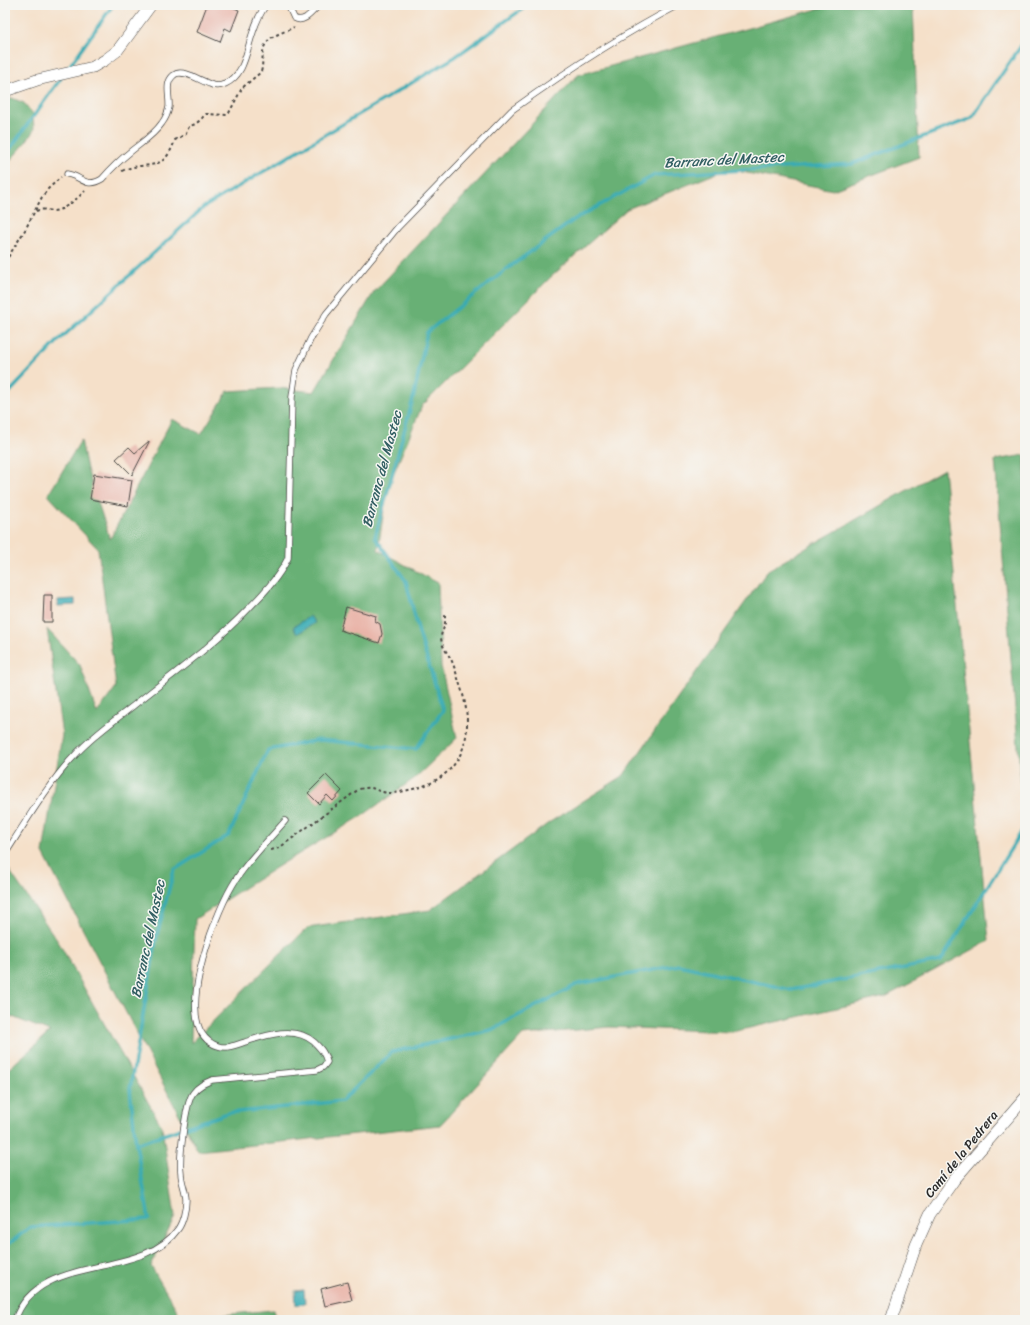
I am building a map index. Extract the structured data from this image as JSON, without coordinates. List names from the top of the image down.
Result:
{
  "streets": {
    "street": ["Camí de la Pedrera"]
  },
  "water": ["Barranc del Mastec"]
}
